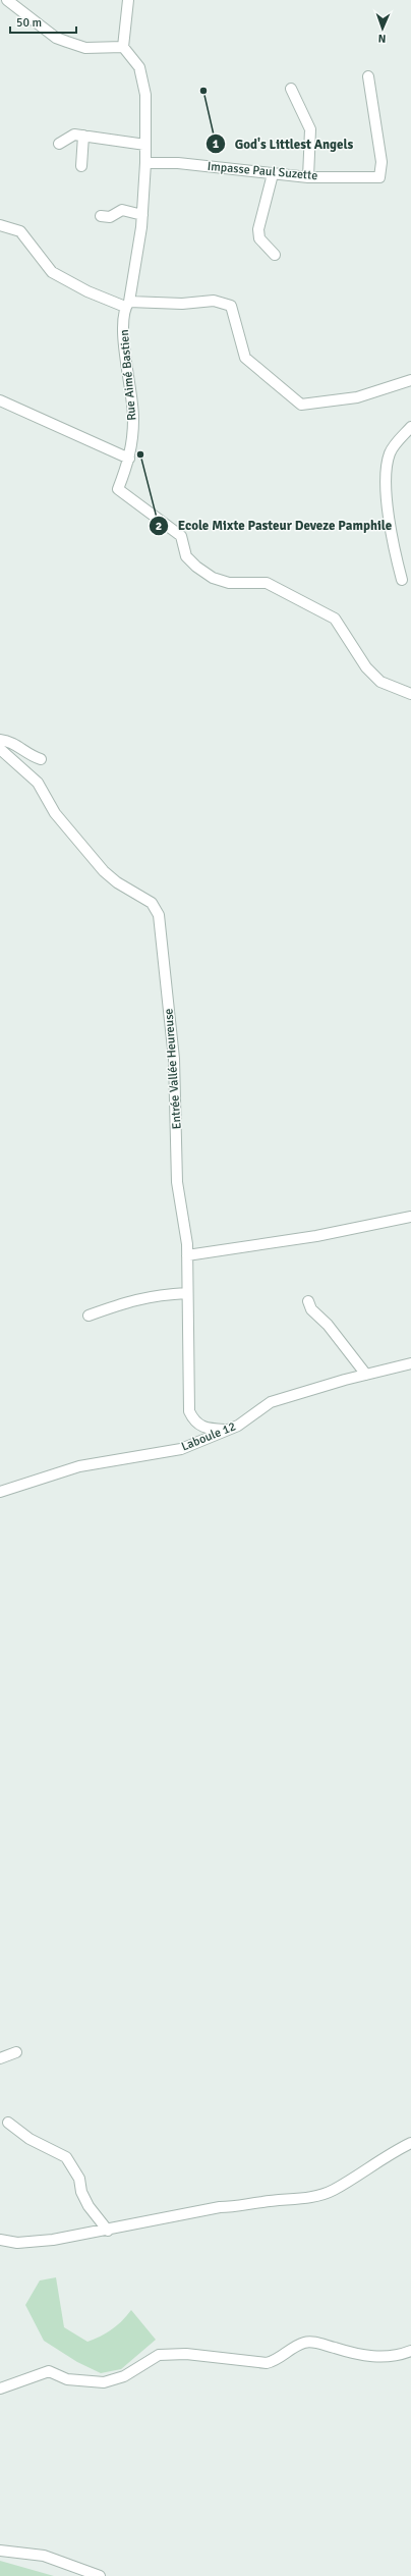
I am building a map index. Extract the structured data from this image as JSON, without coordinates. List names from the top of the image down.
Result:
{
  "streets": {
    "street": [
      "Impasse Paul Suzette",
      "Rue Aimé Bastien",
      "Entrée Vallée Heureuse",
      "Laboule 12"
    ]
  },
  "crossings": [
    ["Impasse Paul Suzette", "Rue Aimé Bastien"],
    ["Entrée Vallée Heureuse", "Laboule 12"]
  ],
  "places": ["God's Littlest Angels", "Ecole Mixte Pasteur Deveze Pamphile"],
  "scale_bar": "50 m",
  "north": "bottom"
}
